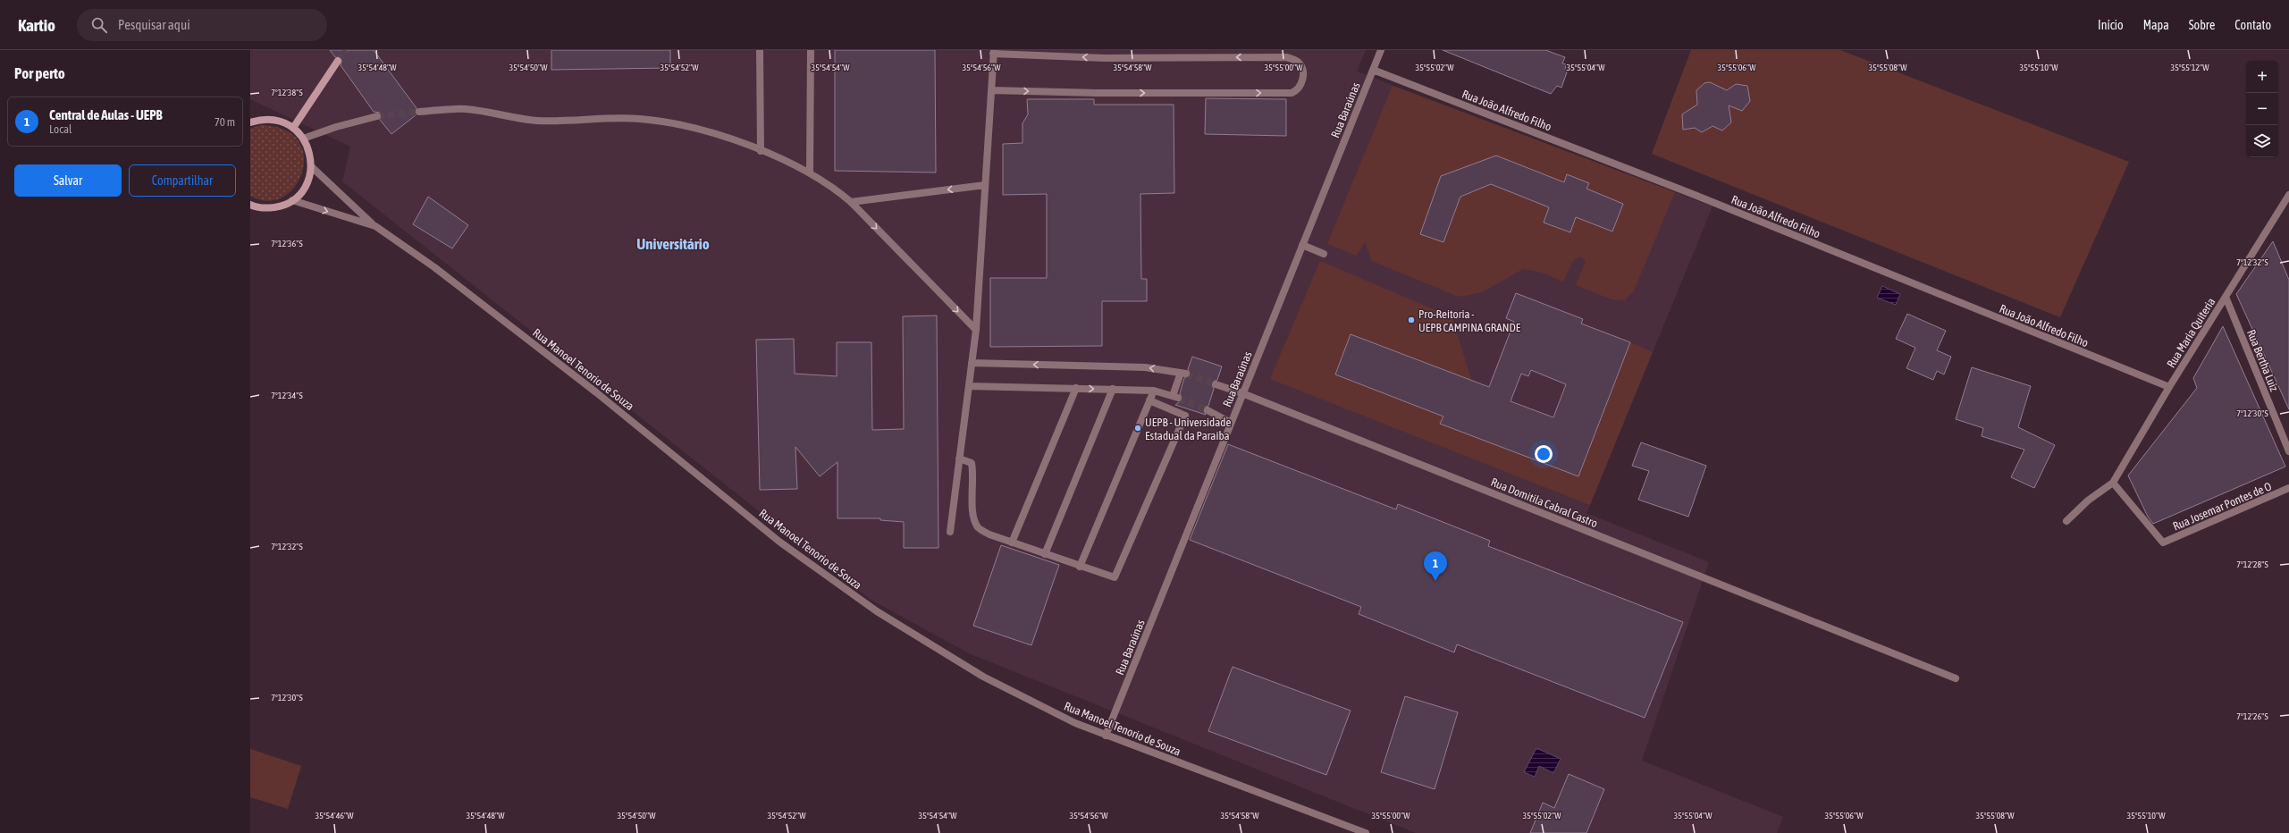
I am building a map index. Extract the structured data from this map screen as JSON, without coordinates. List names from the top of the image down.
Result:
{
  "streets": {
    "street": [
      "Rua Baraúnas",
      "Rua João Alfredo Filho",
      "Rua Maria Quiteria",
      "Rua Bertha Luiz",
      "Rua Manoel Tenorio de Souza",
      "Rua Domitila Cabral Castro",
      "Rua Josemar Pontes de O"
    ]
  },
  "crossings": [
    ["Rua Baraúnas", "Rua João Alfredo Filho"],
    ["Rua Baraúnas", "Rua Manoel Tenorio de Souza"],
    ["Rua Baraúnas", "Rua Domitila Cabral Castro"],
    ["Rua João Alfredo Filho", "Rua Maria Quiteria"],
    ["Rua Maria Quiteria", "Rua Bertha Luiz"],
    ["Rua Maria Quiteria", "Rua Josemar Pontes de O"]
  ],
  "districts": ["Universitário"],
  "places": ["Pro-Reitoria - UEPB CAMPINA GRANDE", "UEPB - Universidade Estadual da Paraíba"],
  "page": {
    "header": "Kartio",
    "search": "Pesquisar aqui",
    "nav": [
      "Início",
      "Mapa",
      "Sobre",
      "Contato"
    ],
    "heading": "Por perto",
    "map_buttons": ["+", "−"],
    "list": [
      {
        "mark": "1",
        "name": "Central de Aulas - UEPB",
        "note": "Local",
        "value": "70 m"
      }
    ],
    "buttons": ["Salvar", "Compartilhar"],
    "pins": "1"
  },
  "coordinates": [
    "35°54'48\"W",
    "35°54'50\"W",
    "35°54'52\"W",
    "35°54'54\"W",
    "35°54'56\"W",
    "35°54'58\"W",
    "35°55'00\"W",
    "35°55'02\"W",
    "35°55'04\"W",
    "35°55'06\"W",
    "35°55'08\"W",
    "35°55'10\"W",
    "35°55'12\"W",
    "7°12'38\"S",
    "7°12'36\"S",
    "7°12'32\"S",
    "7°12'34\"S",
    "7°12'30\"S",
    "7°12'28\"S",
    "7°12'26\"S",
    "35°54'46\"W"
  ]
}
